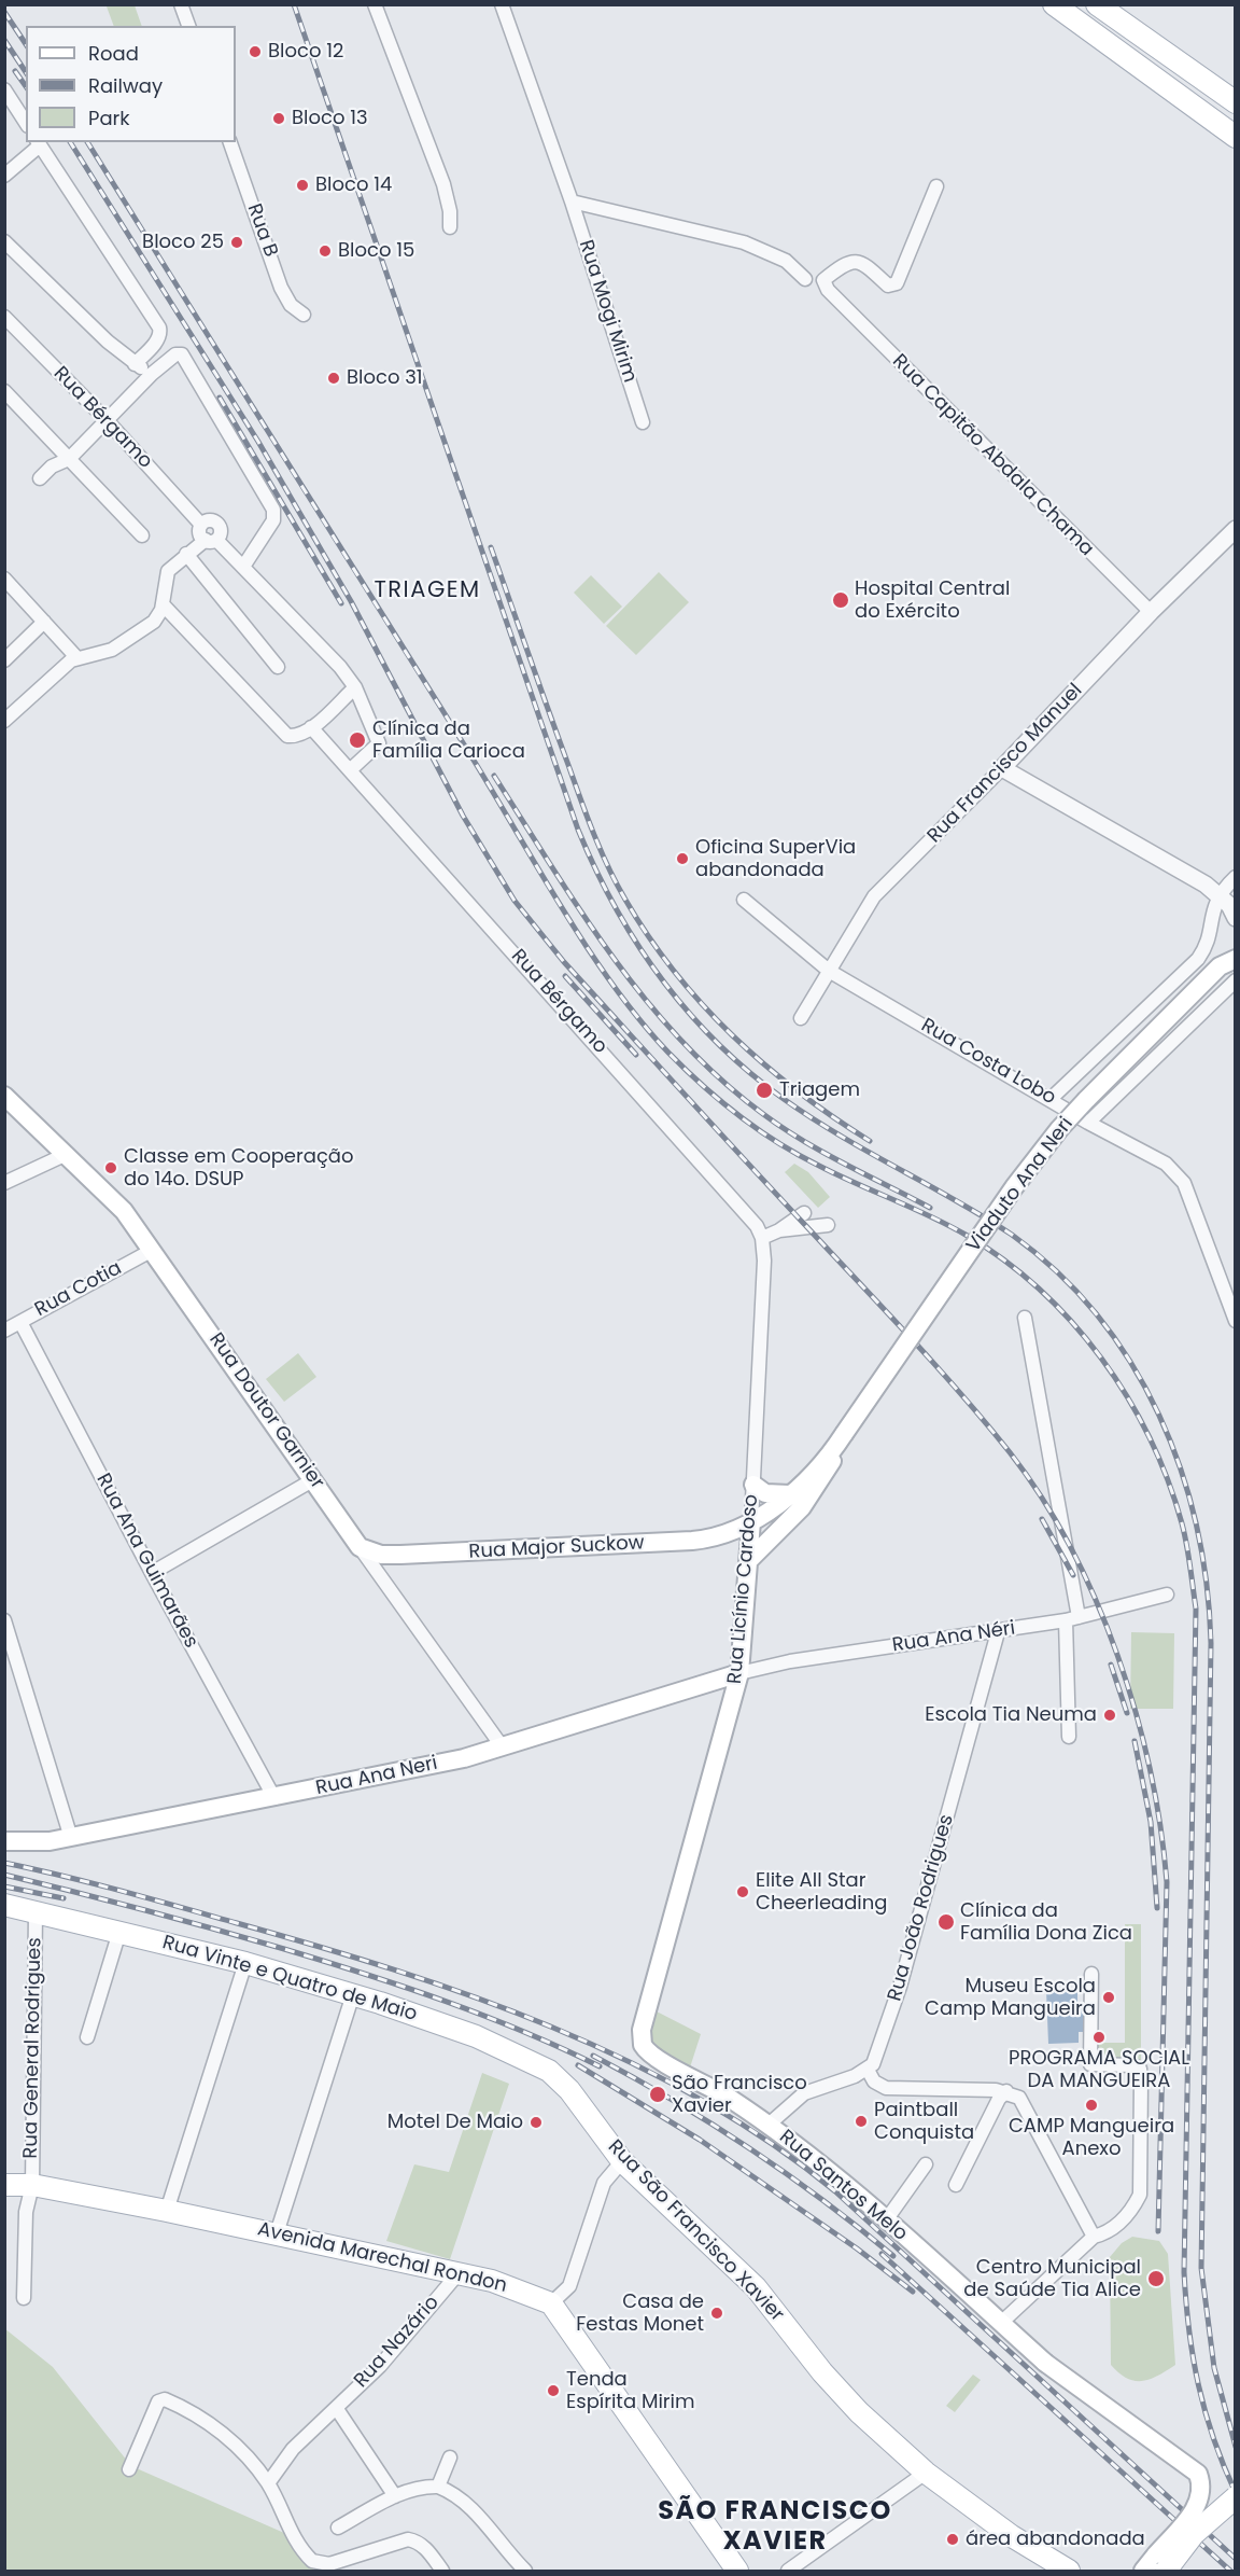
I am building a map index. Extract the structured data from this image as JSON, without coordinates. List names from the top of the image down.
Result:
{
  "streets": {
    "main road": [
      "Viaduto Ana Neri",
      "Rua Doutor Garnier",
      "Rua Major Suckow",
      "Rua Licínio Cardoso",
      "Rua Ana Neri",
      "Rua Vinte e Quatro de Maio",
      "Rua Santos Melo",
      "Rua São Francisco Xavier",
      "Avenida Marechal Rondon"
    ],
    "street": [
      "Rua B",
      "Rua Mogi Mirim",
      "Rua Bérgamo",
      "Rua Capitão Abdala Chama",
      "Rua Francisco Manuel",
      "Rua Costa Lobo",
      "Rua Cotia",
      "Rua Ana Guimarães",
      "Rua Ana Néri",
      "Rua João Rodrigues",
      "Rua General Rodrigues",
      "Rua Nazário"
    ]
  },
  "crossings": [
    ["Rua Bérgamo", "Rua Licínio Cardoso"],
    ["Rua Capitão Abdala Chama", "Rua Francisco Manuel"],
    ["Rua Francisco Manuel", "Rua Costa Lobo"],
    ["Viaduto Ana Neri", "Rua Major Suckow"],
    ["Viaduto Ana Neri", "Rua Licínio Cardoso"],
    ["Rua Cotia", "Rua Doutor Garnier"],
    ["Rua Cotia", "Rua Ana Guimarães"],
    ["Rua Doutor Garnier", "Rua Major Suckow"],
    ["Rua Doutor Garnier", "Rua Ana Neri"],
    ["Rua Major Suckow", "Rua Licínio Cardoso"],
    ["Rua Ana Guimarães", "Rua Ana Neri"],
    ["Rua Licínio Cardoso", "Rua Ana Néri"],
    ["Rua Licínio Cardoso", "Rua Ana Neri"],
    ["Rua Licínio Cardoso", "Rua Santos Melo"],
    ["Rua Ana Néri", "Rua Ana Neri"],
    ["Rua Ana Néri", "Rua João Rodrigues"],
    ["Rua Vinte e Quatro de Maio", "Rua General Rodrigues"],
    ["Rua Vinte e Quatro de Maio", "Rua São Francisco Xavier"],
    ["Rua General Rodrigues", "Avenida Marechal Rondon"],
    ["Avenida Marechal Rondon", "Rua Nazário"]
  ],
  "districts": ["TRIAGEM", "SÃO FRANCISCO XAVIER"],
  "places": [
    "Bloco 12",
    "Bloco 13",
    "Bloco 14",
    "Bloco 25",
    "Bloco 15",
    "Bloco 31",
    "Hospital Central do Exército",
    "Clínica da Família Carioca",
    "Oficina SuperVia abandonada",
    "Triagem",
    "Classe em Cooperação do 14o. DSUP",
    "Escola Tia Neuma",
    "Elite All Star Cheerleading",
    "Clínica da Família Dona Zica",
    "Museu Escola Camp Mangueira",
    "PROGRAMA SOCIAL DA MANGUEIRA",
    "São Francisco Xavier",
    "CAMP Mangueira Anexo",
    "Paintball Conquista",
    "Motel De Maio",
    "Centro Municipal de Saúde Tia Alice",
    "Casa de Festas Monet",
    "Tenda Espírita Mirim",
    "área abandonada"
  ],
  "legend": ["Road", "Railway", "Park"]
}
